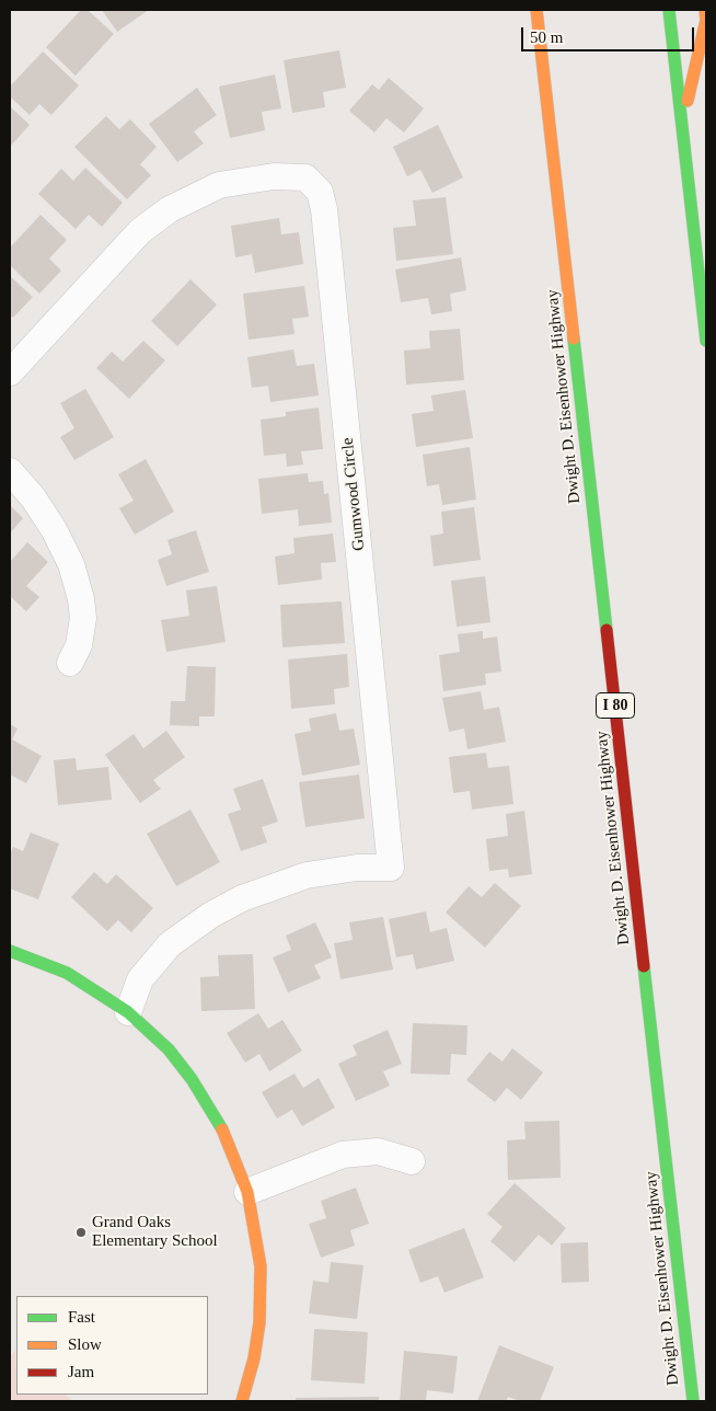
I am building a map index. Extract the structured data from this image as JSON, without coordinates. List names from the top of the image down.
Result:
{
  "streets": {
    "main road": ["Dwight D. Eisenhower Highway", "I 80"],
    "street": ["Gumwood Circle"]
  },
  "places": ["Grand Oaks Elementary School"],
  "legend": ["Fast", "Slow", "Jam"],
  "scale_bar": "50 m"
}
